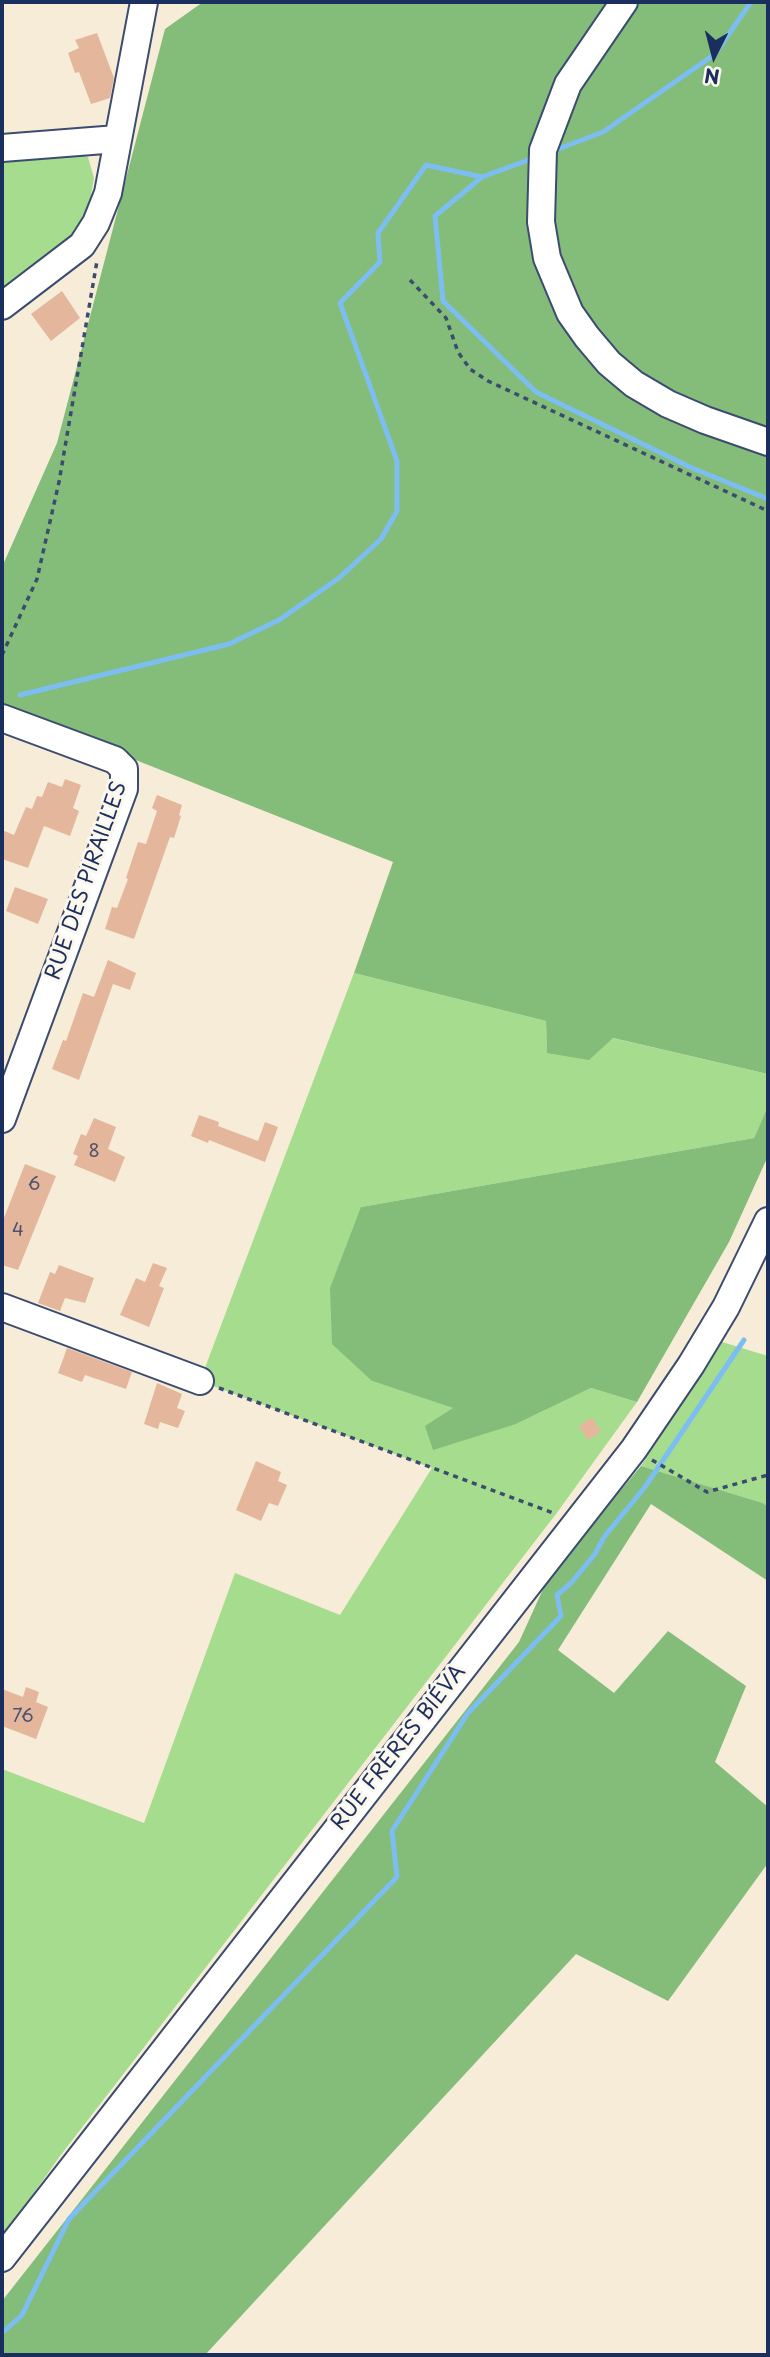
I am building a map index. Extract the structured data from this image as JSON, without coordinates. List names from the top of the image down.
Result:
{
  "streets": {
    "street": ["RUE DES PIRAILLES", "RUE FRÈRES BIÉVA"]
  },
  "house_numbers": [
    "8",
    "6",
    "4",
    "76"
  ],
  "north": "bottom"
}
